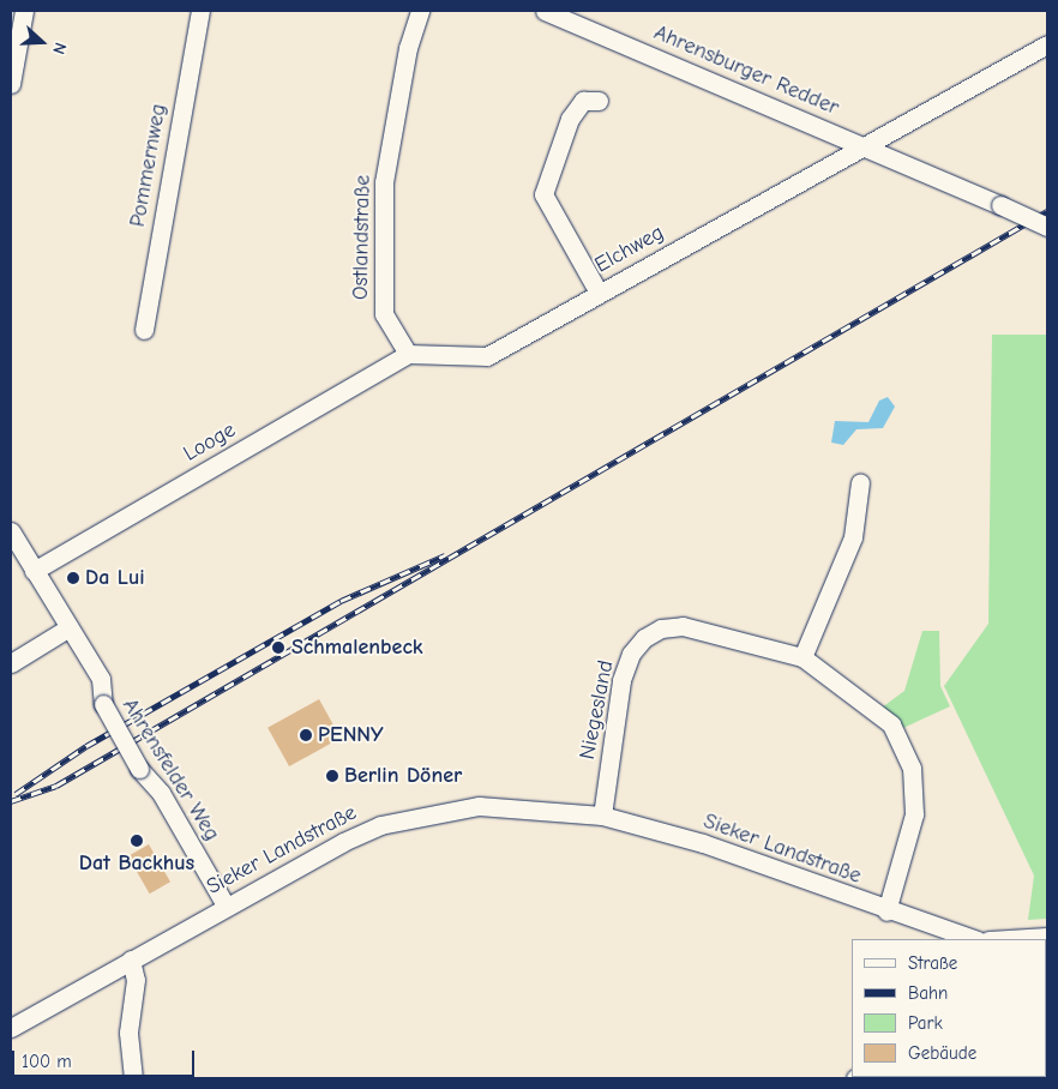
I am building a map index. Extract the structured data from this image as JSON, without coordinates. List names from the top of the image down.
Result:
{
  "streets": {
    "street": [
      "Ahrensburger Redder",
      "Pommernweg",
      "Ostlandstraße",
      "Elchweg",
      "Looge",
      "Niegesland",
      "Ahrensfelder Weg",
      "Sieker Landstraße"
    ]
  },
  "crossings": [
    ["Ahrensburger Redder", "Elchweg"],
    ["Ostlandstraße", "Elchweg"],
    ["Ostlandstraße", "Looge"],
    ["Elchweg", "Looge"],
    ["Looge", "Ahrensfelder Weg"],
    ["Niegesland", "Sieker Landstraße"],
    ["Ahrensfelder Weg", "Sieker Landstraße"]
  ],
  "places": [
    "Da Lui",
    "Schmalenbeck",
    "PENNY",
    "Berlin Döner",
    "Dat Backhus"
  ],
  "legend": [
    "Straße",
    "Bahn",
    "Park",
    "Gebäude"
  ],
  "scale_bar": "100 m",
  "north": "right"
}
